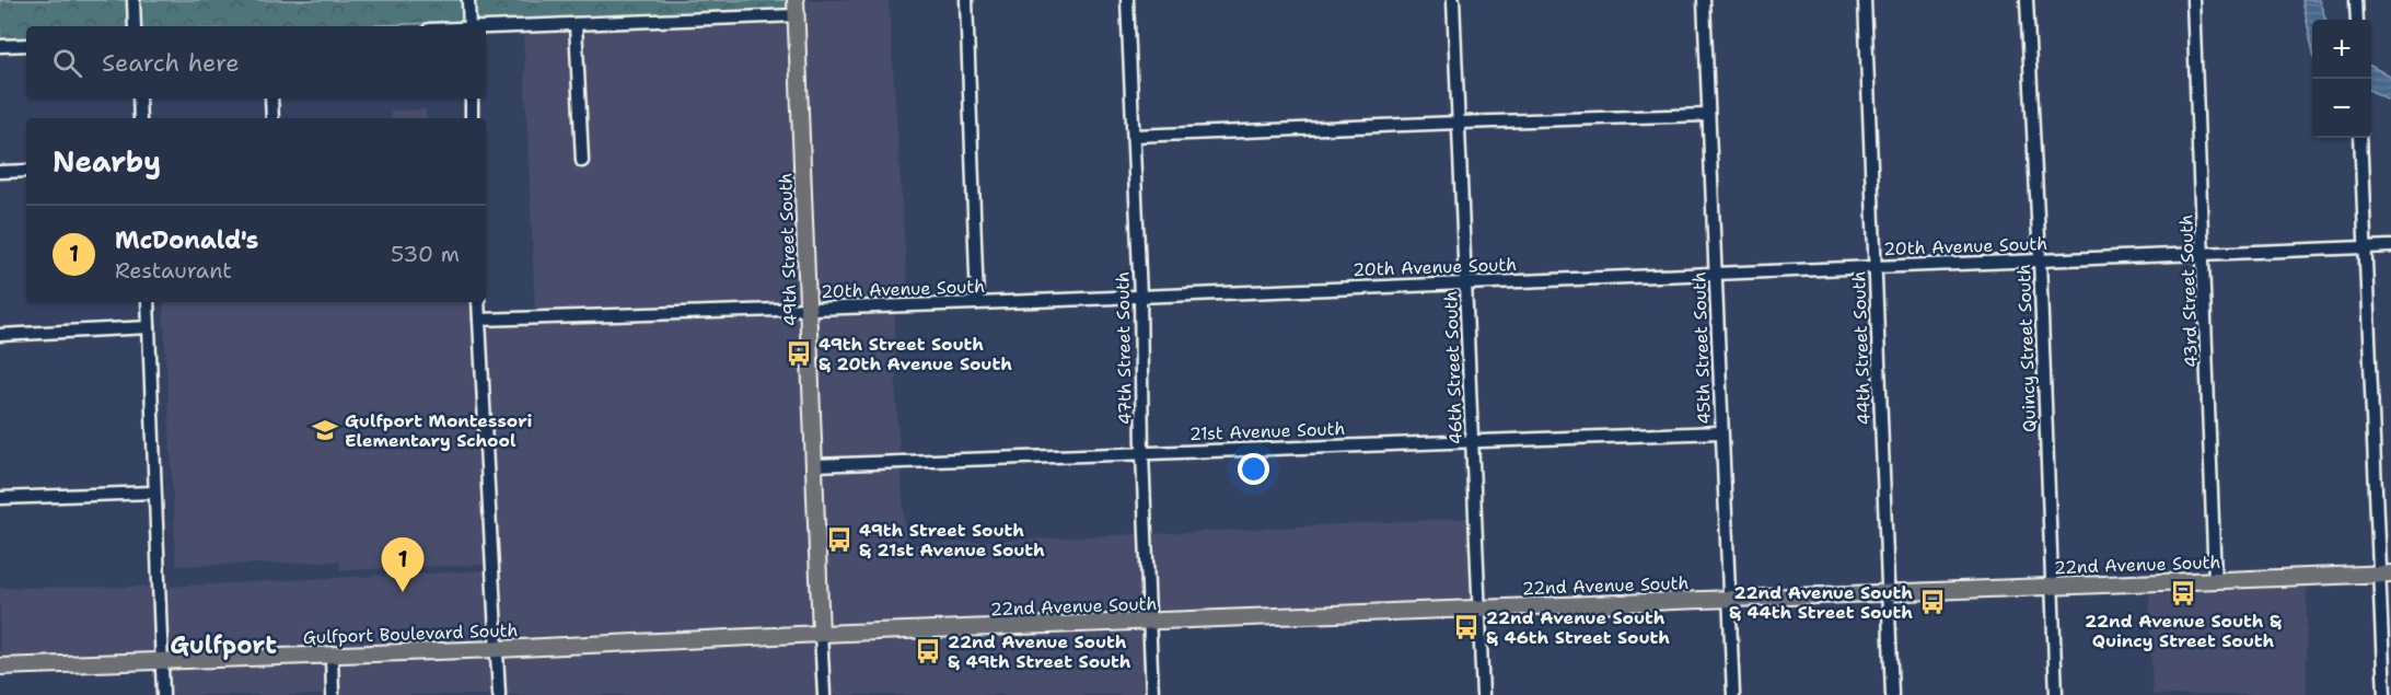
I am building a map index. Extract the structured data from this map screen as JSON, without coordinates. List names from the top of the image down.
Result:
{
  "streets": {
    "main road": ["49th Street South", "22nd Avenue South", "Gulfport Boulevard South"],
    "street": [
      "20th Avenue South",
      "43rd Street South",
      "47th Street South",
      "45th Street South",
      "44th Street South",
      "Quincy Street South",
      "46th Street South",
      "21st Avenue South"
    ]
  },
  "crossings": [
    ["20th Avenue South", "49th Street South"],
    ["20th Avenue South", "43rd Street South"],
    ["20th Avenue South", "47th Street South"],
    ["20th Avenue South", "45th Street South"],
    ["20th Avenue South", "44th Street South"],
    ["20th Avenue South", "Quincy Street South"],
    ["20th Avenue South", "46th Street South"],
    ["49th Street South", "21st Avenue South"],
    ["49th Street South", "22nd Avenue South"],
    ["49th Street South", "Gulfport Boulevard South"],
    ["43rd Street South", "22nd Avenue South"],
    ["47th Street South", "21st Avenue South"],
    ["47th Street South", "22nd Avenue South"],
    ["45th Street South", "21st Avenue South"],
    ["45th Street South", "22nd Avenue South"],
    ["44th Street South", "22nd Avenue South"],
    ["Quincy Street South", "22nd Avenue South"],
    ["46th Street South", "21st Avenue South"],
    ["46th Street South", "22nd Avenue South"],
    ["22nd Avenue South", "Gulfport Boulevard South"]
  ],
  "districts": ["Gulfport"],
  "places": {
    "bus stop": [
      "49th Street South & 20th Avenue South",
      "49th Street South & 21st Avenue South",
      "22nd Avenue South & Quincy Street South",
      "22nd Avenue South & 44th Street South",
      "22nd Avenue South & 46th Street South",
      "22nd Avenue South & 49th Street South"
    ],
    "school or university": ["Gulfport Montessori Elementary School"]
  },
  "page": {
    "map_buttons": ["+", "−"],
    "search": "Search here",
    "heading": "Nearby",
    "list": [
      {
        "mark": "1",
        "name": "McDonald's",
        "note": "Restaurant",
        "value": "530 m"
      }
    ],
    "pins": "1"
  }
}
